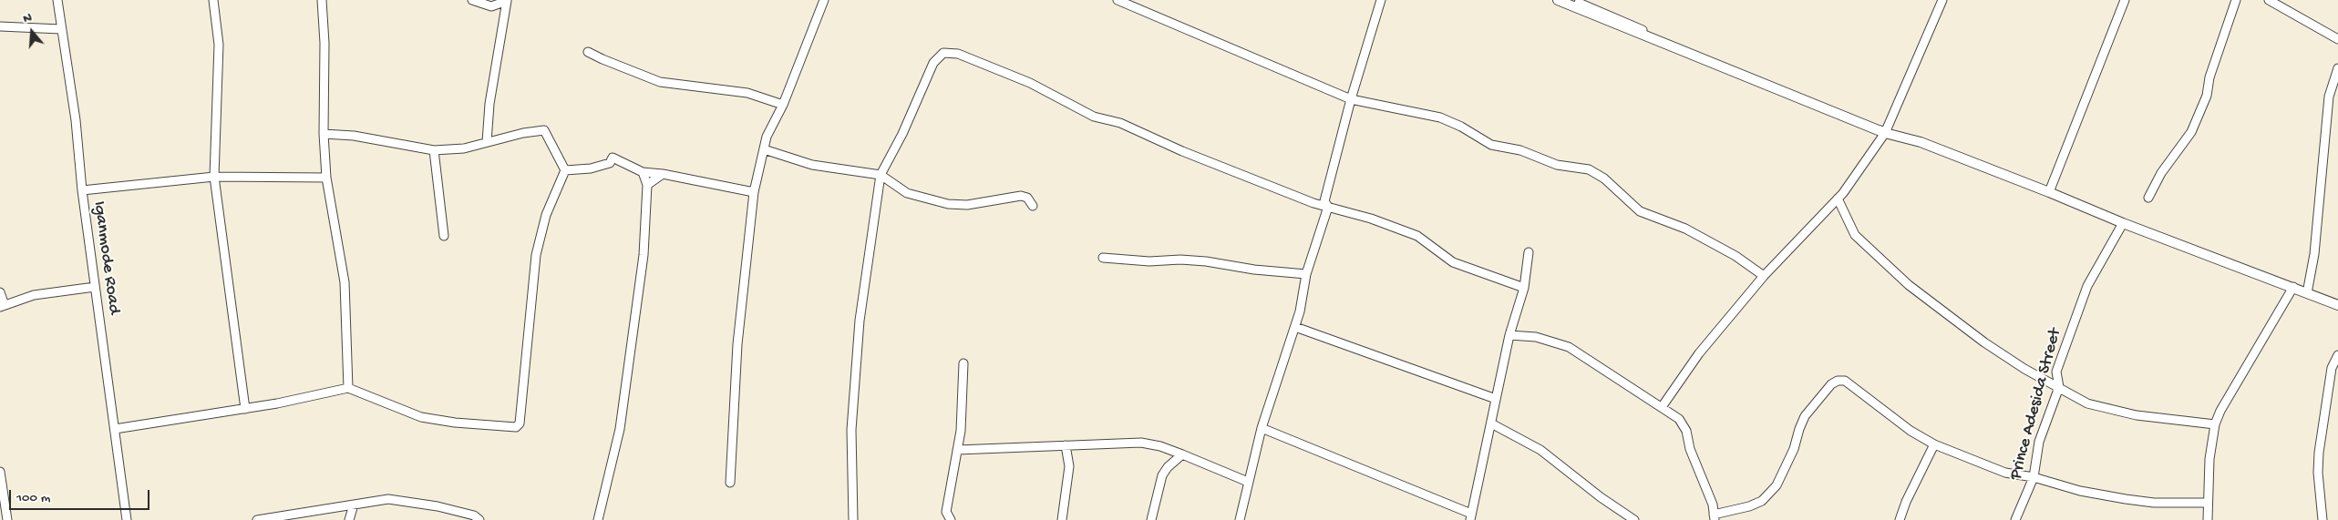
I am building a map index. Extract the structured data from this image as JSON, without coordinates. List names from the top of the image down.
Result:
{
  "streets": {
    "street": ["Iganmode Road", "Prince Adesida Street"]
  },
  "scale_bar": "100 m",
  "north": "top"
}
